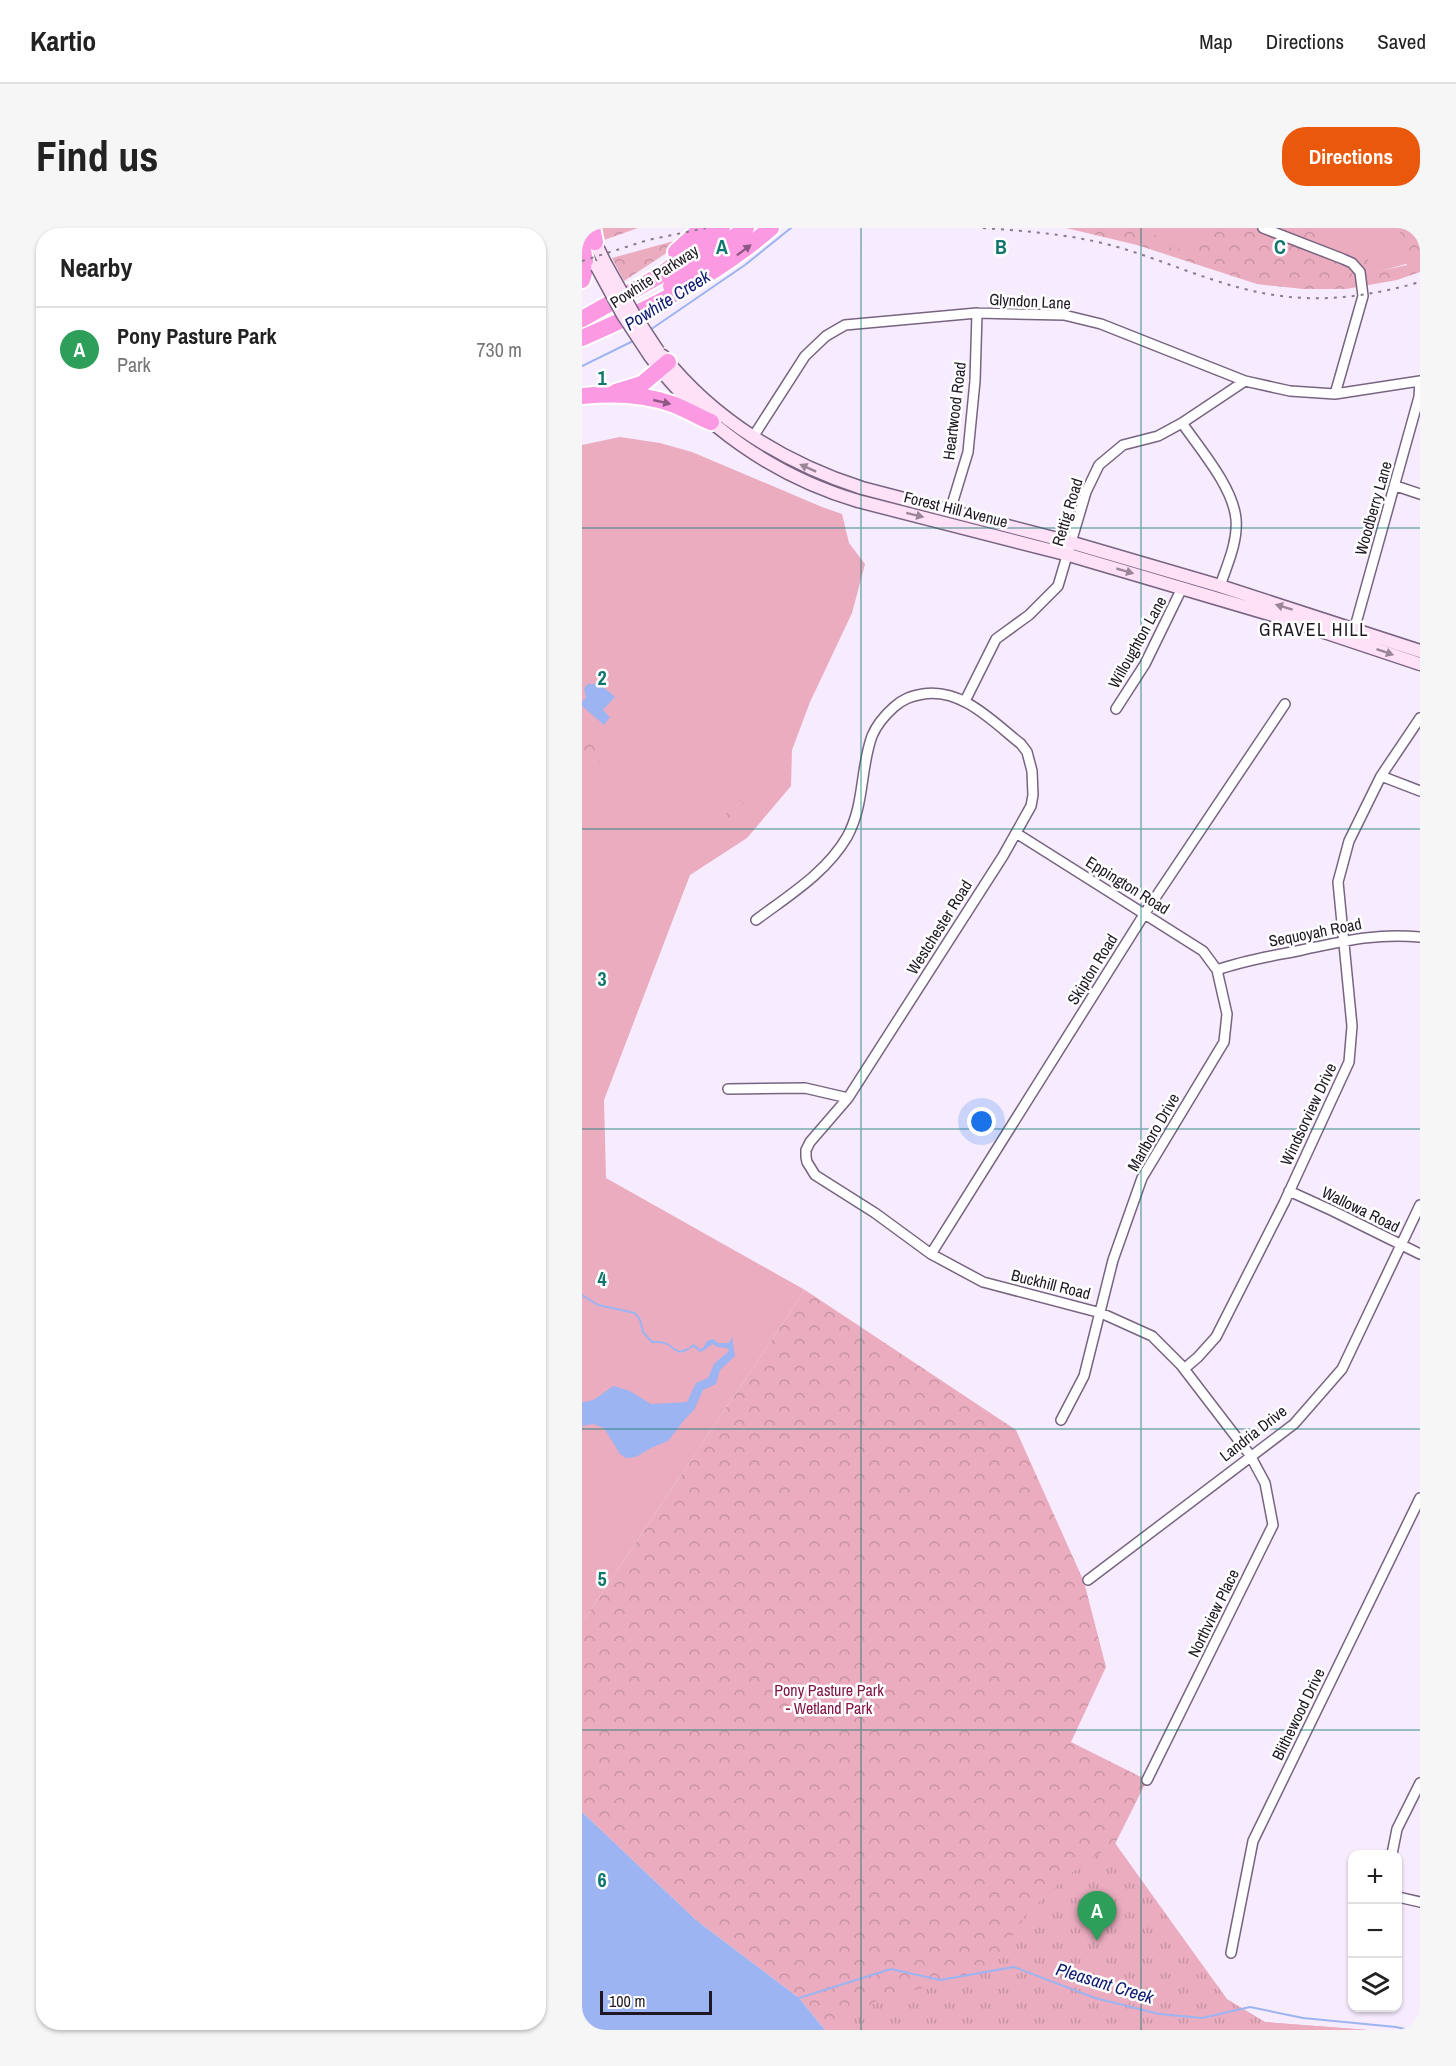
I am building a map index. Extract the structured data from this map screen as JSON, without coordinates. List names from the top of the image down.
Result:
{
  "streets": {
    "highway": ["Powhite Parkway"],
    "main road": ["Forest Hill Avenue"],
    "street": [
      "Glyndon Lane",
      "Heartwood Road",
      "Woodberry Lane",
      "Rettig Road",
      "Willoughton Lane",
      "Eppington Road",
      "Westchester Road",
      "Sequoyah Road",
      "Skipton Road",
      "Windsorview Drive",
      "Marlboro Drive",
      "Wallowa Road",
      "Buckhill Road",
      "Landria Drive",
      "Northview Place",
      "Blithewood Drive"
    ]
  },
  "crossings": [
    ["Glyndon Lane", "Heartwood Road"],
    ["Glyndon Lane", "Woodberry Lane"],
    ["Glyndon Lane", "Forest Hill Avenue"],
    ["Glyndon Lane", "Rettig Road"],
    ["Heartwood Road", "Forest Hill Avenue"],
    ["Woodberry Lane", "Forest Hill Avenue"],
    ["Forest Hill Avenue", "Rettig Road"],
    ["Forest Hill Avenue", "Willoughton Lane"],
    ["Rettig Road", "Westchester Road"],
    ["Eppington Road", "Westchester Road"],
    ["Eppington Road", "Sequoyah Road"],
    ["Eppington Road", "Skipton Road"],
    ["Eppington Road", "Marlboro Drive"],
    ["Westchester Road", "Buckhill Road"],
    ["Sequoyah Road", "Windsorview Drive"],
    ["Sequoyah Road", "Marlboro Drive"],
    ["Skipton Road", "Buckhill Road"],
    ["Windsorview Drive", "Wallowa Road"],
    ["Windsorview Drive", "Buckhill Road"],
    ["Marlboro Drive", "Buckhill Road"],
    ["Wallowa Road", "Landria Drive"],
    ["Buckhill Road", "Landria Drive"],
    ["Buckhill Road", "Northview Place"],
    ["Landria Drive", "Northview Place"]
  ],
  "districts": ["GRAVEL HILL"],
  "water": ["Powhite Creek", "Pleasant Creek"],
  "parks": ["Pony Pasture Park - Wetland Park"],
  "scale_bar": "100 m",
  "page": {
    "header": "Kartio",
    "nav": ["Map", "Directions", "Saved"],
    "buttons": "Directions",
    "title": "Find us",
    "heading": "Nearby",
    "list": [
      {
        "mark": "A",
        "name": "Pony Pasture Park",
        "note": "Park",
        "value": "730 m"
      }
    ],
    "map_buttons": ["+", "−"],
    "pins": "A",
    "scale": "100 m"
  },
  "grid": {
    "columns": ["A", "B", "C"],
    "rows": [
      "1",
      "2",
      "3",
      "4",
      "5",
      "6"
    ]
  }
}
